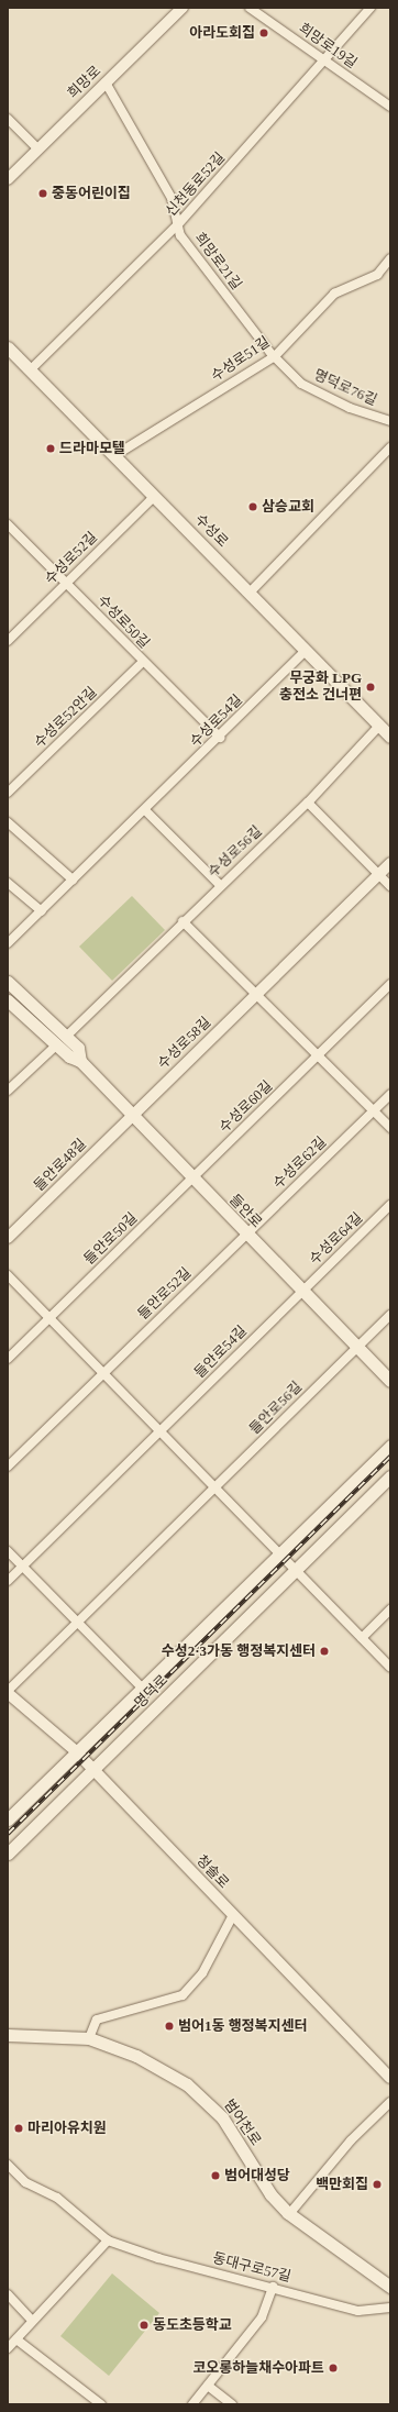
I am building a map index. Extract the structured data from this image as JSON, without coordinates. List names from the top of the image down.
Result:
{
  "streets": {
    "main road": [
      "수성로",
      "들안로",
      "명덕로",
      "범어천로"
    ],
    "street": [
      "희망로19길",
      "희망로",
      "신천동로52길",
      "희망로21길",
      "수성로51길",
      "명덕로76길",
      "수성로52길",
      "수성로50길",
      "수성로52안길",
      "수성로54길",
      "수성로56길",
      "수성로58길",
      "수성로60길",
      "수성로62길",
      "들안로48길",
      "들안로50길",
      "수성로64길",
      "들안로52길",
      "들안로54길",
      "들안로56길",
      "청솔로",
      "동대구로57길"
    ]
  },
  "crossings": [
    ["희망로19길", "신천동로52길"],
    ["희망로", "희망로21길"],
    ["신천동로52길", "희망로21길"],
    ["신천동로52길", "수성로"],
    ["희망로21길", "수성로51길"],
    ["희망로21길", "명덕로76길"],
    ["수성로51길", "명덕로76길"],
    ["수성로51길", "수성로"],
    ["수성로", "수성로52길"],
    ["수성로", "수성로54길"],
    ["수성로", "수성로56길"],
    ["수성로52길", "수성로50길"],
    ["수성로50길", "수성로52안길"],
    ["수성로50길", "수성로54길"],
    ["수성로56길", "들안로"],
    ["수성로58길", "들안로48길"],
    ["수성로58길", "들안로"],
    ["수성로60길", "들안로"],
    ["수성로60길", "들안로50길"],
    ["수성로62길", "들안로"],
    ["수성로62길", "들안로52길"],
    ["들안로48길", "들안로"],
    ["들안로", "들안로50길"],
    ["들안로", "수성로64길"],
    ["들안로", "들안로52길"],
    ["들안로", "들안로54길"],
    ["들안로", "들안로56길"],
    ["수성로64길", "들안로54길"],
    ["들안로56길", "청솔로"],
    ["명덕로", "청솔로"]
  ],
  "places": [
    "아라도회집",
    "중동어린이집",
    "드라마모텔",
    "삼승교회",
    "무궁화 LPG 충전소 건너편",
    "수성2·3가동 행정복지센터",
    "범어1동 행정복지센터",
    "마리아유치원",
    "범어대성당",
    "백만회집",
    "동도초등학교",
    "코오롱하늘채수아파트"
  ]
}
